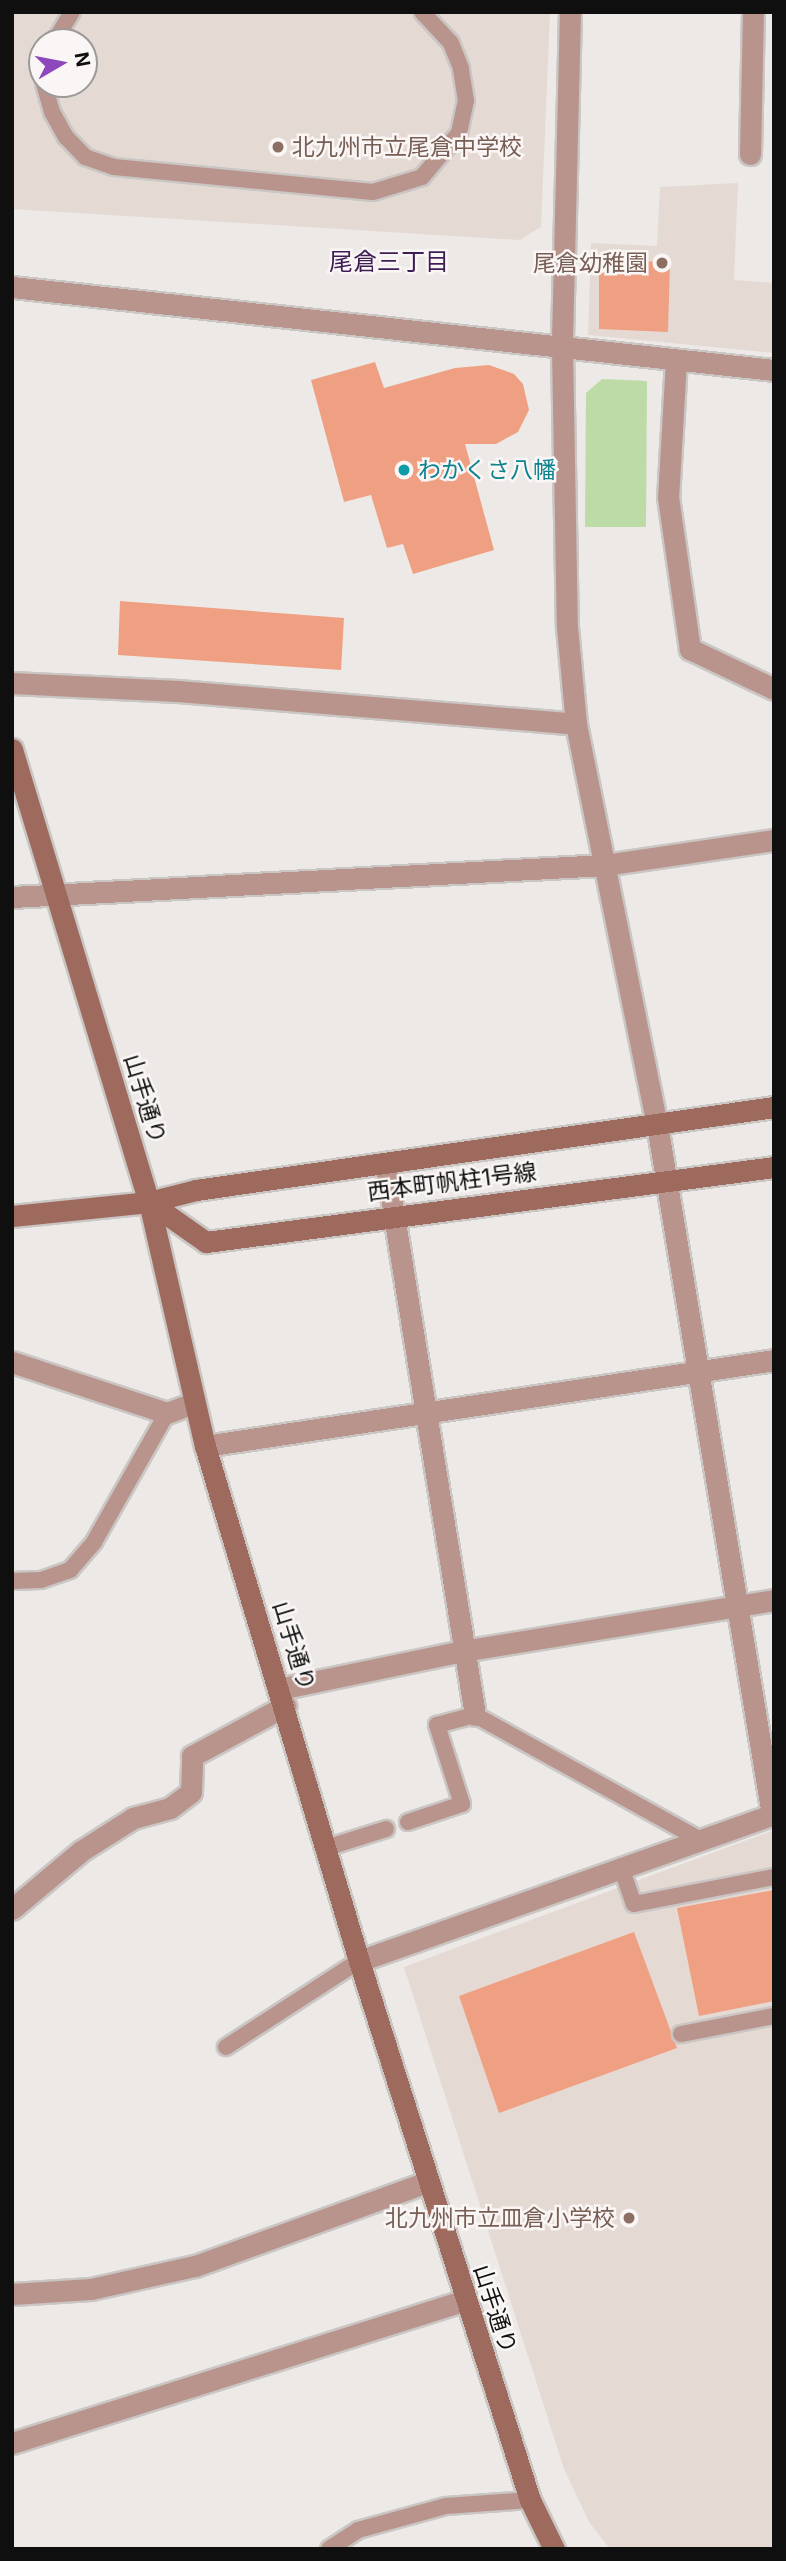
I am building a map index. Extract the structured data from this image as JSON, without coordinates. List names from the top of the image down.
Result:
{
  "streets": {
    "street": ["山手通り", "西本町帆柱1号線"]
  },
  "crossings": [
    ["山手通り", "西本町帆柱1号線"]
  ],
  "districts": ["尾倉三丁目"],
  "places": [
    "北九州市立尾倉中学校",
    "尾倉幼稚園",
    "わかくさ八幡",
    "北九州市立皿倉小学校"
  ],
  "north": "right"
}
